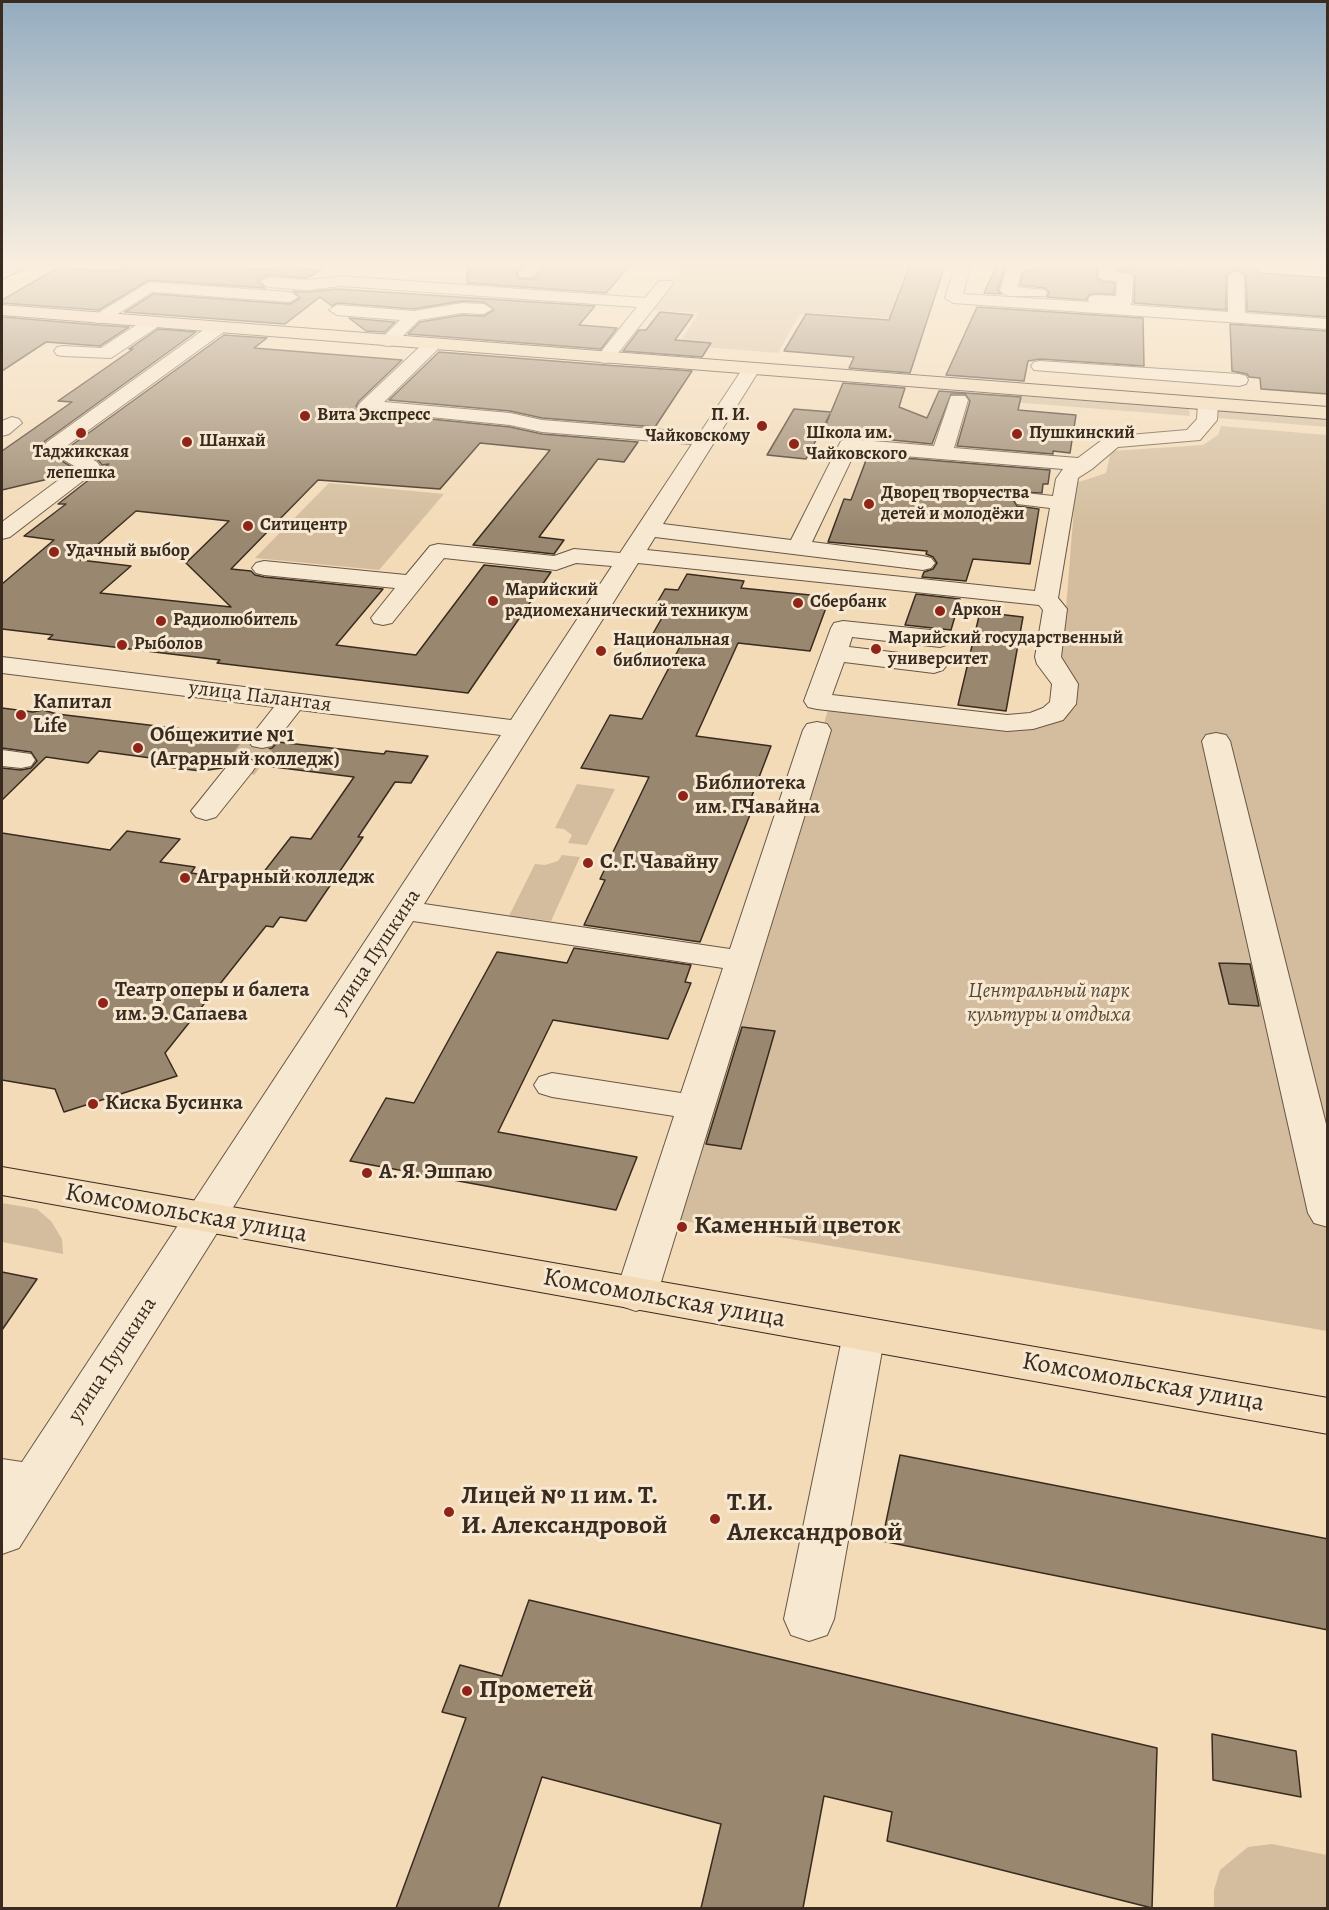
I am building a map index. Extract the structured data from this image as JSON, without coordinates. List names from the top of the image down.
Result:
{
  "streets": {
    "main road": ["Комсомольская улица"],
    "street": ["улица Палантая", "улица Пушкина"]
  },
  "crossings": [
    ["улица Палантая", "улица Пушкина"],
    ["улица Пушкина", "Комсомольская улица"]
  ],
  "parks": ["Центральный парк культуры и отдыха"],
  "places": [
    "Вита Экспресс",
    "П. И. Чайковскому",
    "Таджикская лепешка",
    "Пушкинский",
    "Шанхай",
    "Школа им. Чайковского",
    "Дворец творчества детей и молодёжи",
    "Ситицентр",
    "Удачный выбор",
    "Марийский радиомеханический техникум",
    "Сбербанк",
    "Аркон",
    "Радиолюбитель",
    "Рыболов",
    "Марийский государственный университет",
    "Национальная библиотека",
    "Капитал Life",
    "Общежитие №1 (Аграрный колледж)",
    "Библиотека им. Г.Чавайна",
    "С. Г. Чавайну",
    "Аграрный колледж",
    "Театр оперы и балета им. Э. Сапаева",
    "Киска Бусинка",
    "А. Я. Эшпаю",
    "Каменный цветок",
    "Лицей № 11 им. Т. И. Александровой",
    "Т.И. Александровой",
    "Прометей"
  ]
}
